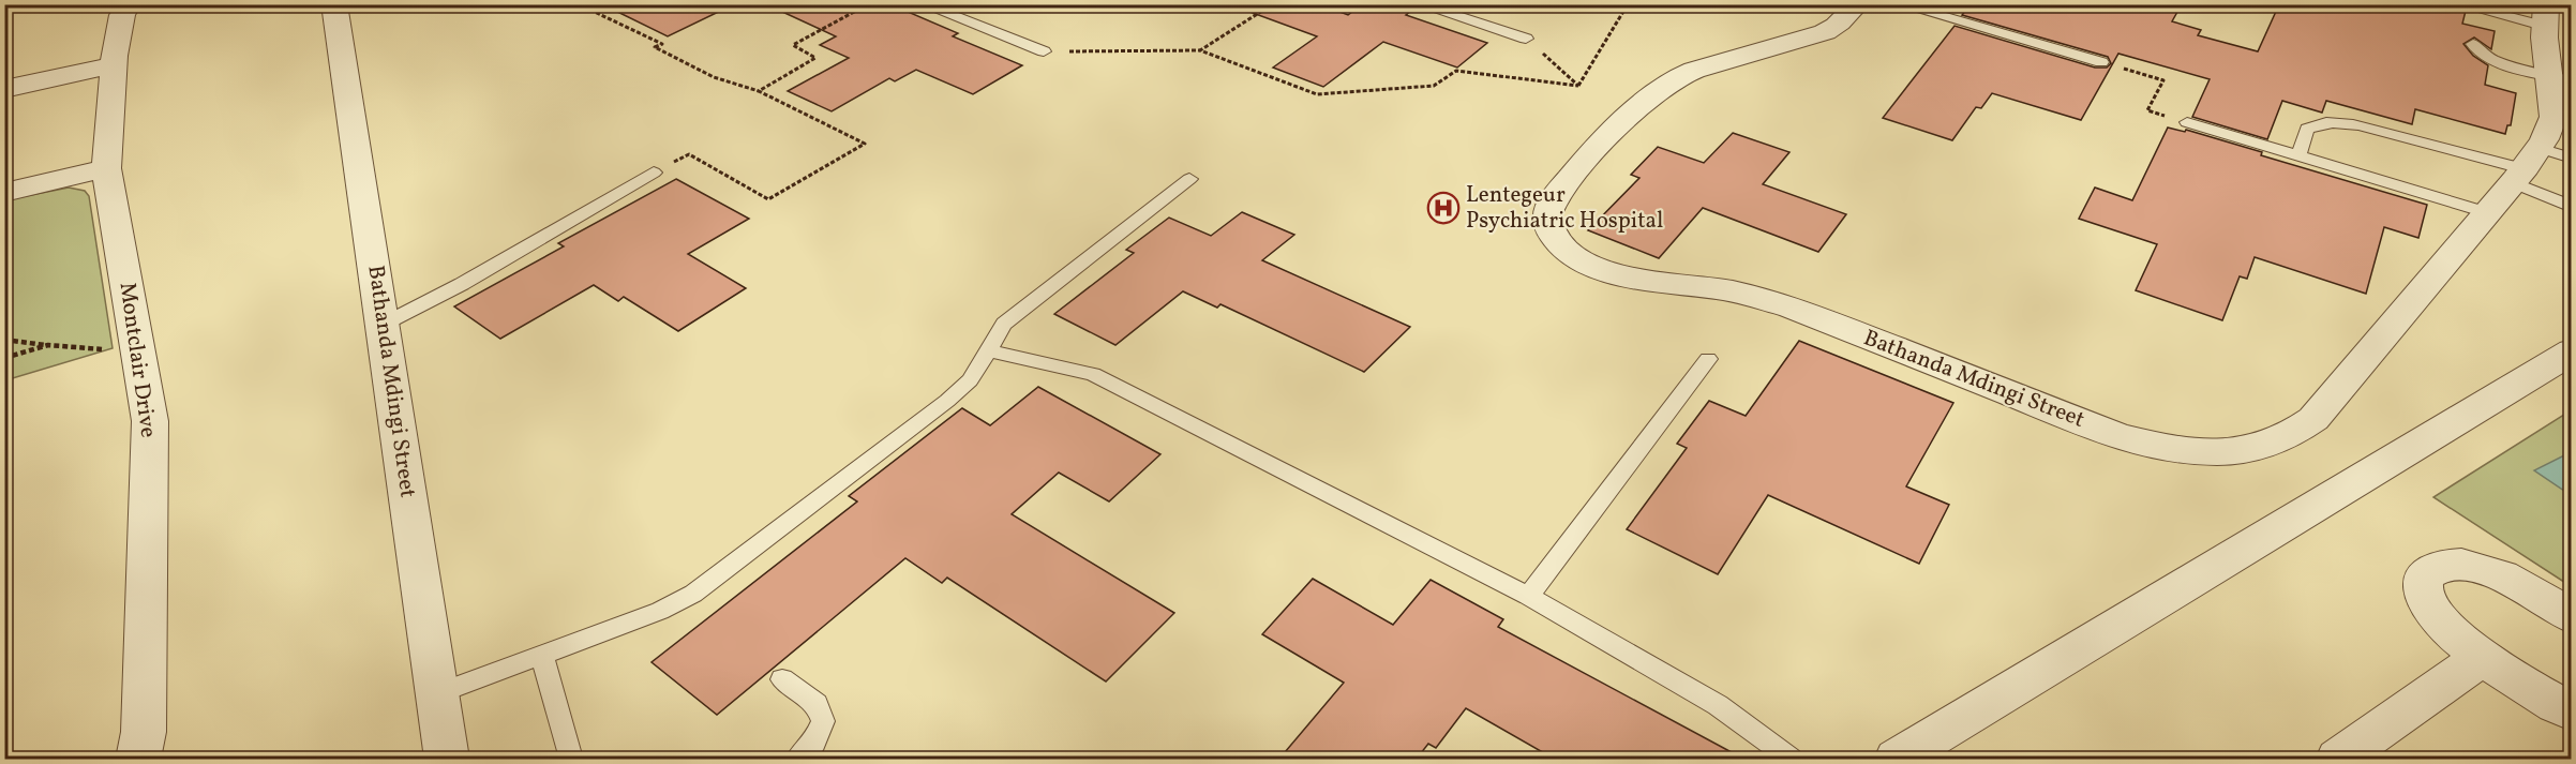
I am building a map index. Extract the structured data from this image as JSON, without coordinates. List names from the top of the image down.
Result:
{
  "streets": {
    "street": ["Montclair Drive", "Bathanda Mdingi Street"]
  },
  "places": {
    "hospital": ["Lentegeur Psychiatric Hospital"]
  }
}
